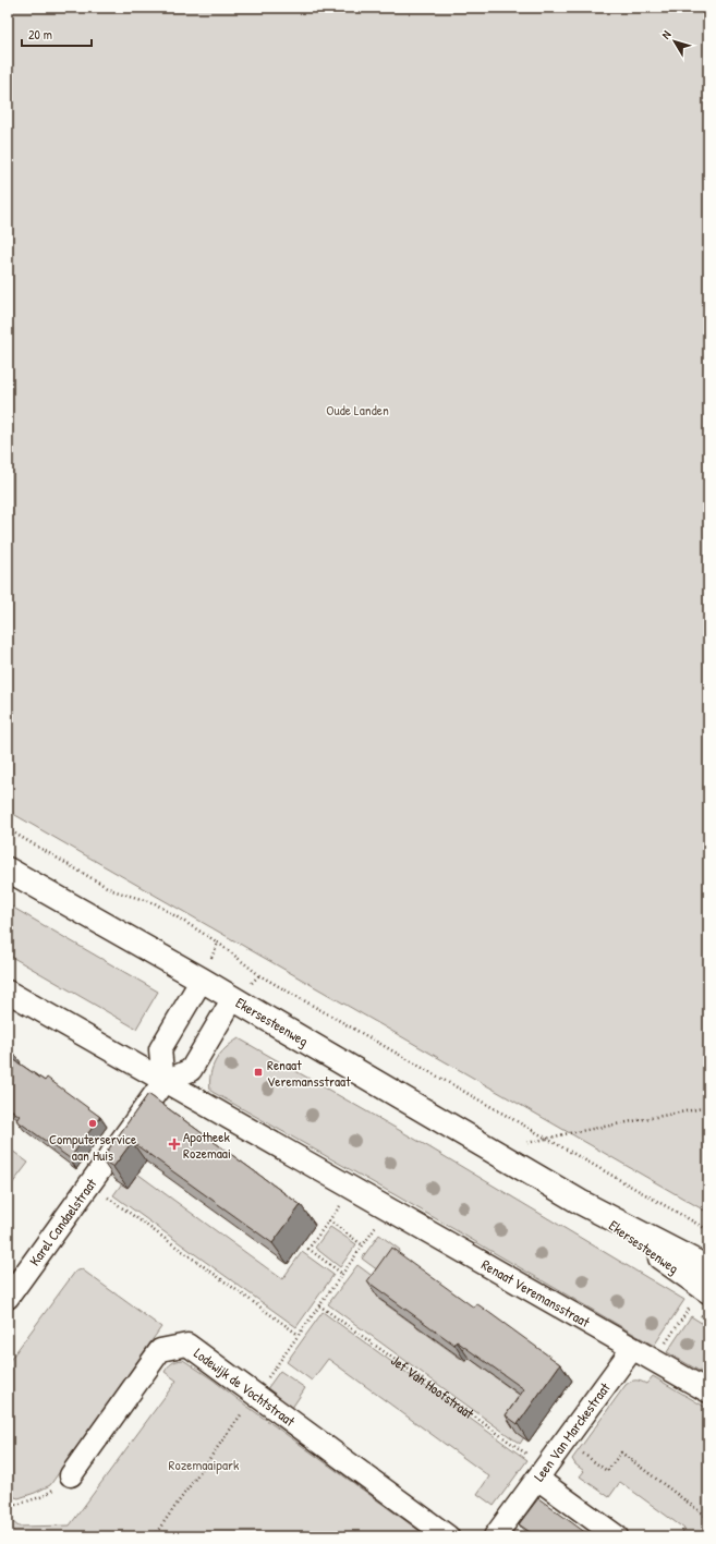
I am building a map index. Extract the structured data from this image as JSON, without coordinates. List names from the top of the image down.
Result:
{
  "streets": {
    "main road": ["Ekersesteenweg"],
    "street": [
      "Karel Candaelstraat",
      "Renaat Veremansstraat",
      "Lodewijk de Vochtstraat",
      "Leen Van Marckestraat"
    ],
    "path": ["Jef Van Hoofstraat"]
  },
  "crossings": [
    ["Karel Candaelstraat", "Renaat Veremansstraat"],
    ["Renaat Veremansstraat", "Leen Van Marckestraat"],
    ["Jef Van Hoofstraat", "Leen Van Marckestraat"]
  ],
  "parks": ["Oude Landen", "Rozemaaipark"],
  "places": {
    "transit": ["Renaat Veremansstraat"],
    "other": ["Computerservice aan Huis"],
    "health": ["Apotheek Rozemaai"]
  },
  "scale_bar": "20 m",
  "north": "top left"
}
